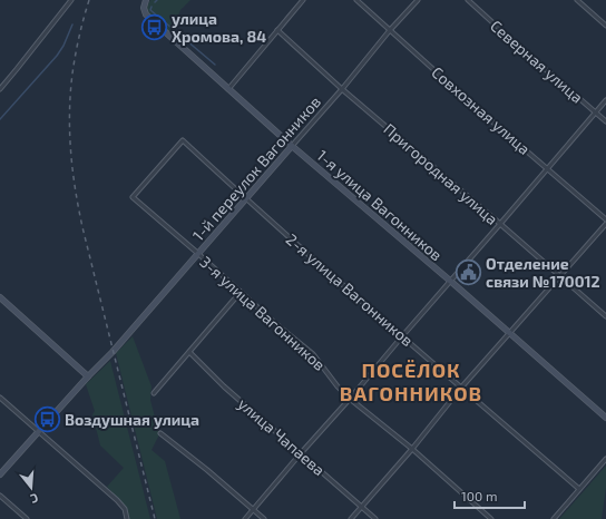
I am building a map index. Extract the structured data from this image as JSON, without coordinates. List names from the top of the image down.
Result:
{
  "streets": {
    "main road": ["1-й переулок Вагонников", "1-я улица Вагонников"],
    "street": [
      "Северная улица",
      "Совхозная улица",
      "Пригородная улица",
      "2-я улица Вагонников",
      "3-я улица Вагонников",
      "улица Чапаева"
    ]
  },
  "crossings": [
    ["Совхозная улица", "1-й переулок Вагонников"],
    ["1-й переулок Вагонников", "Пригородная улица"],
    ["1-й переулок Вагонников", "1-я улица Вагонников"],
    ["1-й переулок Вагонников", "2-я улица Вагонников"],
    ["1-й переулок Вагонников", "3-я улица Вагонников"],
    ["2-я улица Вагонников", "3-я улица Вагонников"]
  ],
  "districts": ["ПОСЁЛОК ВАГОННИКОВ"],
  "places": {
    "bus stop": ["улица Хромова, 84", "Воздушная улица"],
    "public building": ["Отделение связи №170012"]
  },
  "scale_bar": "100 m",
  "north": "bottom"
}
